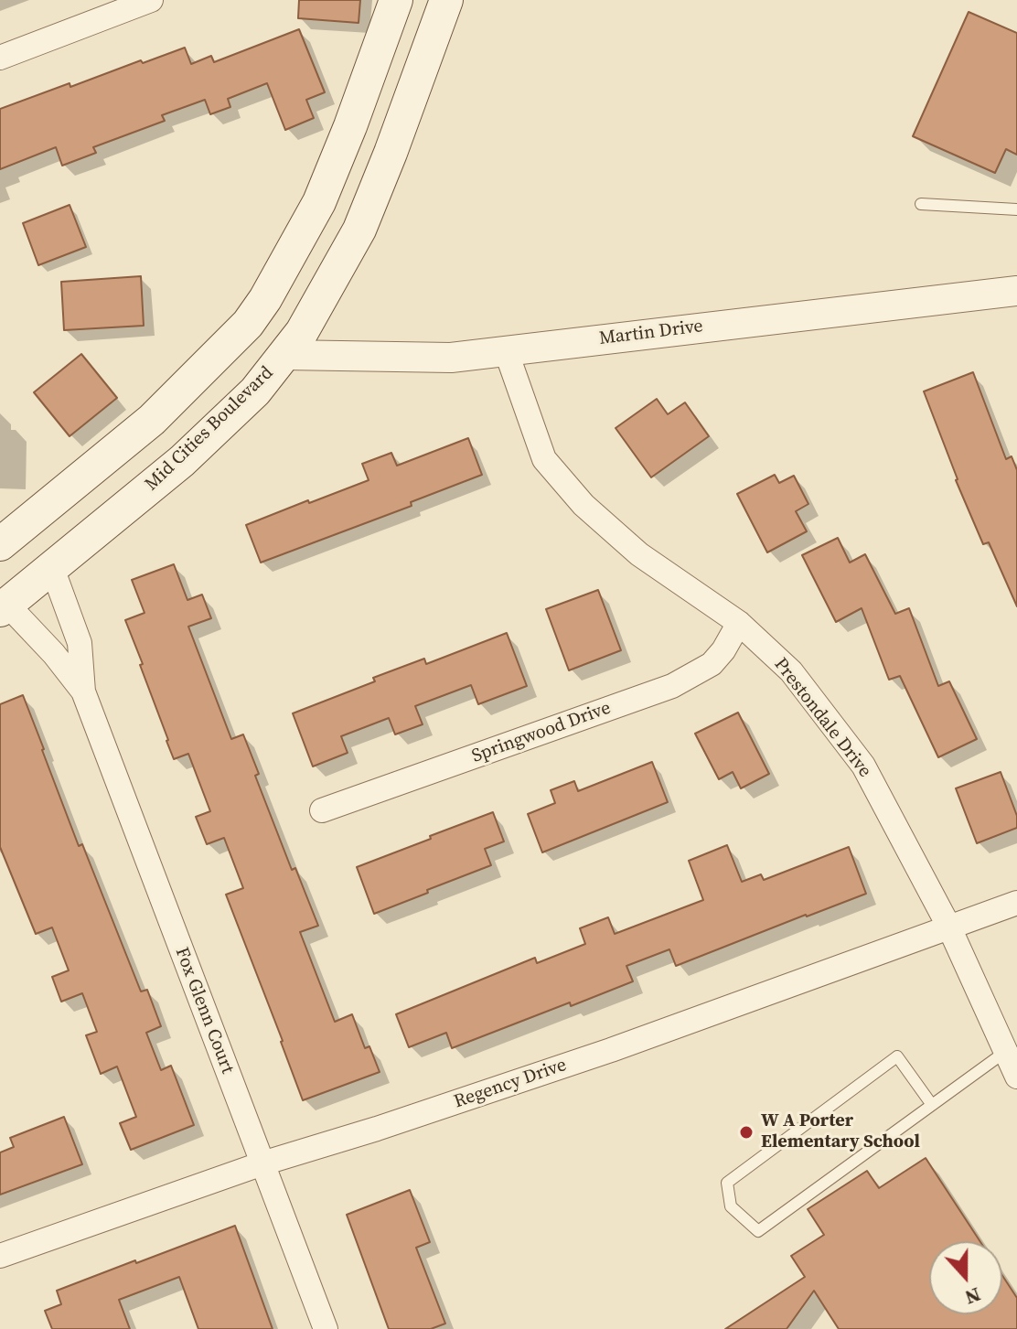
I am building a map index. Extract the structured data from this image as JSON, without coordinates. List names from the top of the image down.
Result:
{
  "streets": {
    "main road": ["Mid Cities Boulevard"],
    "street": [
      "Martin Drive",
      "Prestondale Drive",
      "Springwood Drive",
      "Fox Glenn Court",
      "Regency Drive"
    ]
  },
  "crossings": [
    ["Martin Drive", "Mid Cities Boulevard"],
    ["Martin Drive", "Prestondale Drive"],
    ["Mid Cities Boulevard", "Fox Glenn Court"],
    ["Prestondale Drive", "Springwood Drive"],
    ["Prestondale Drive", "Regency Drive"],
    ["Fox Glenn Court", "Regency Drive"]
  ],
  "places": ["W A Porter Elementary School"],
  "north": "bottom"
}
